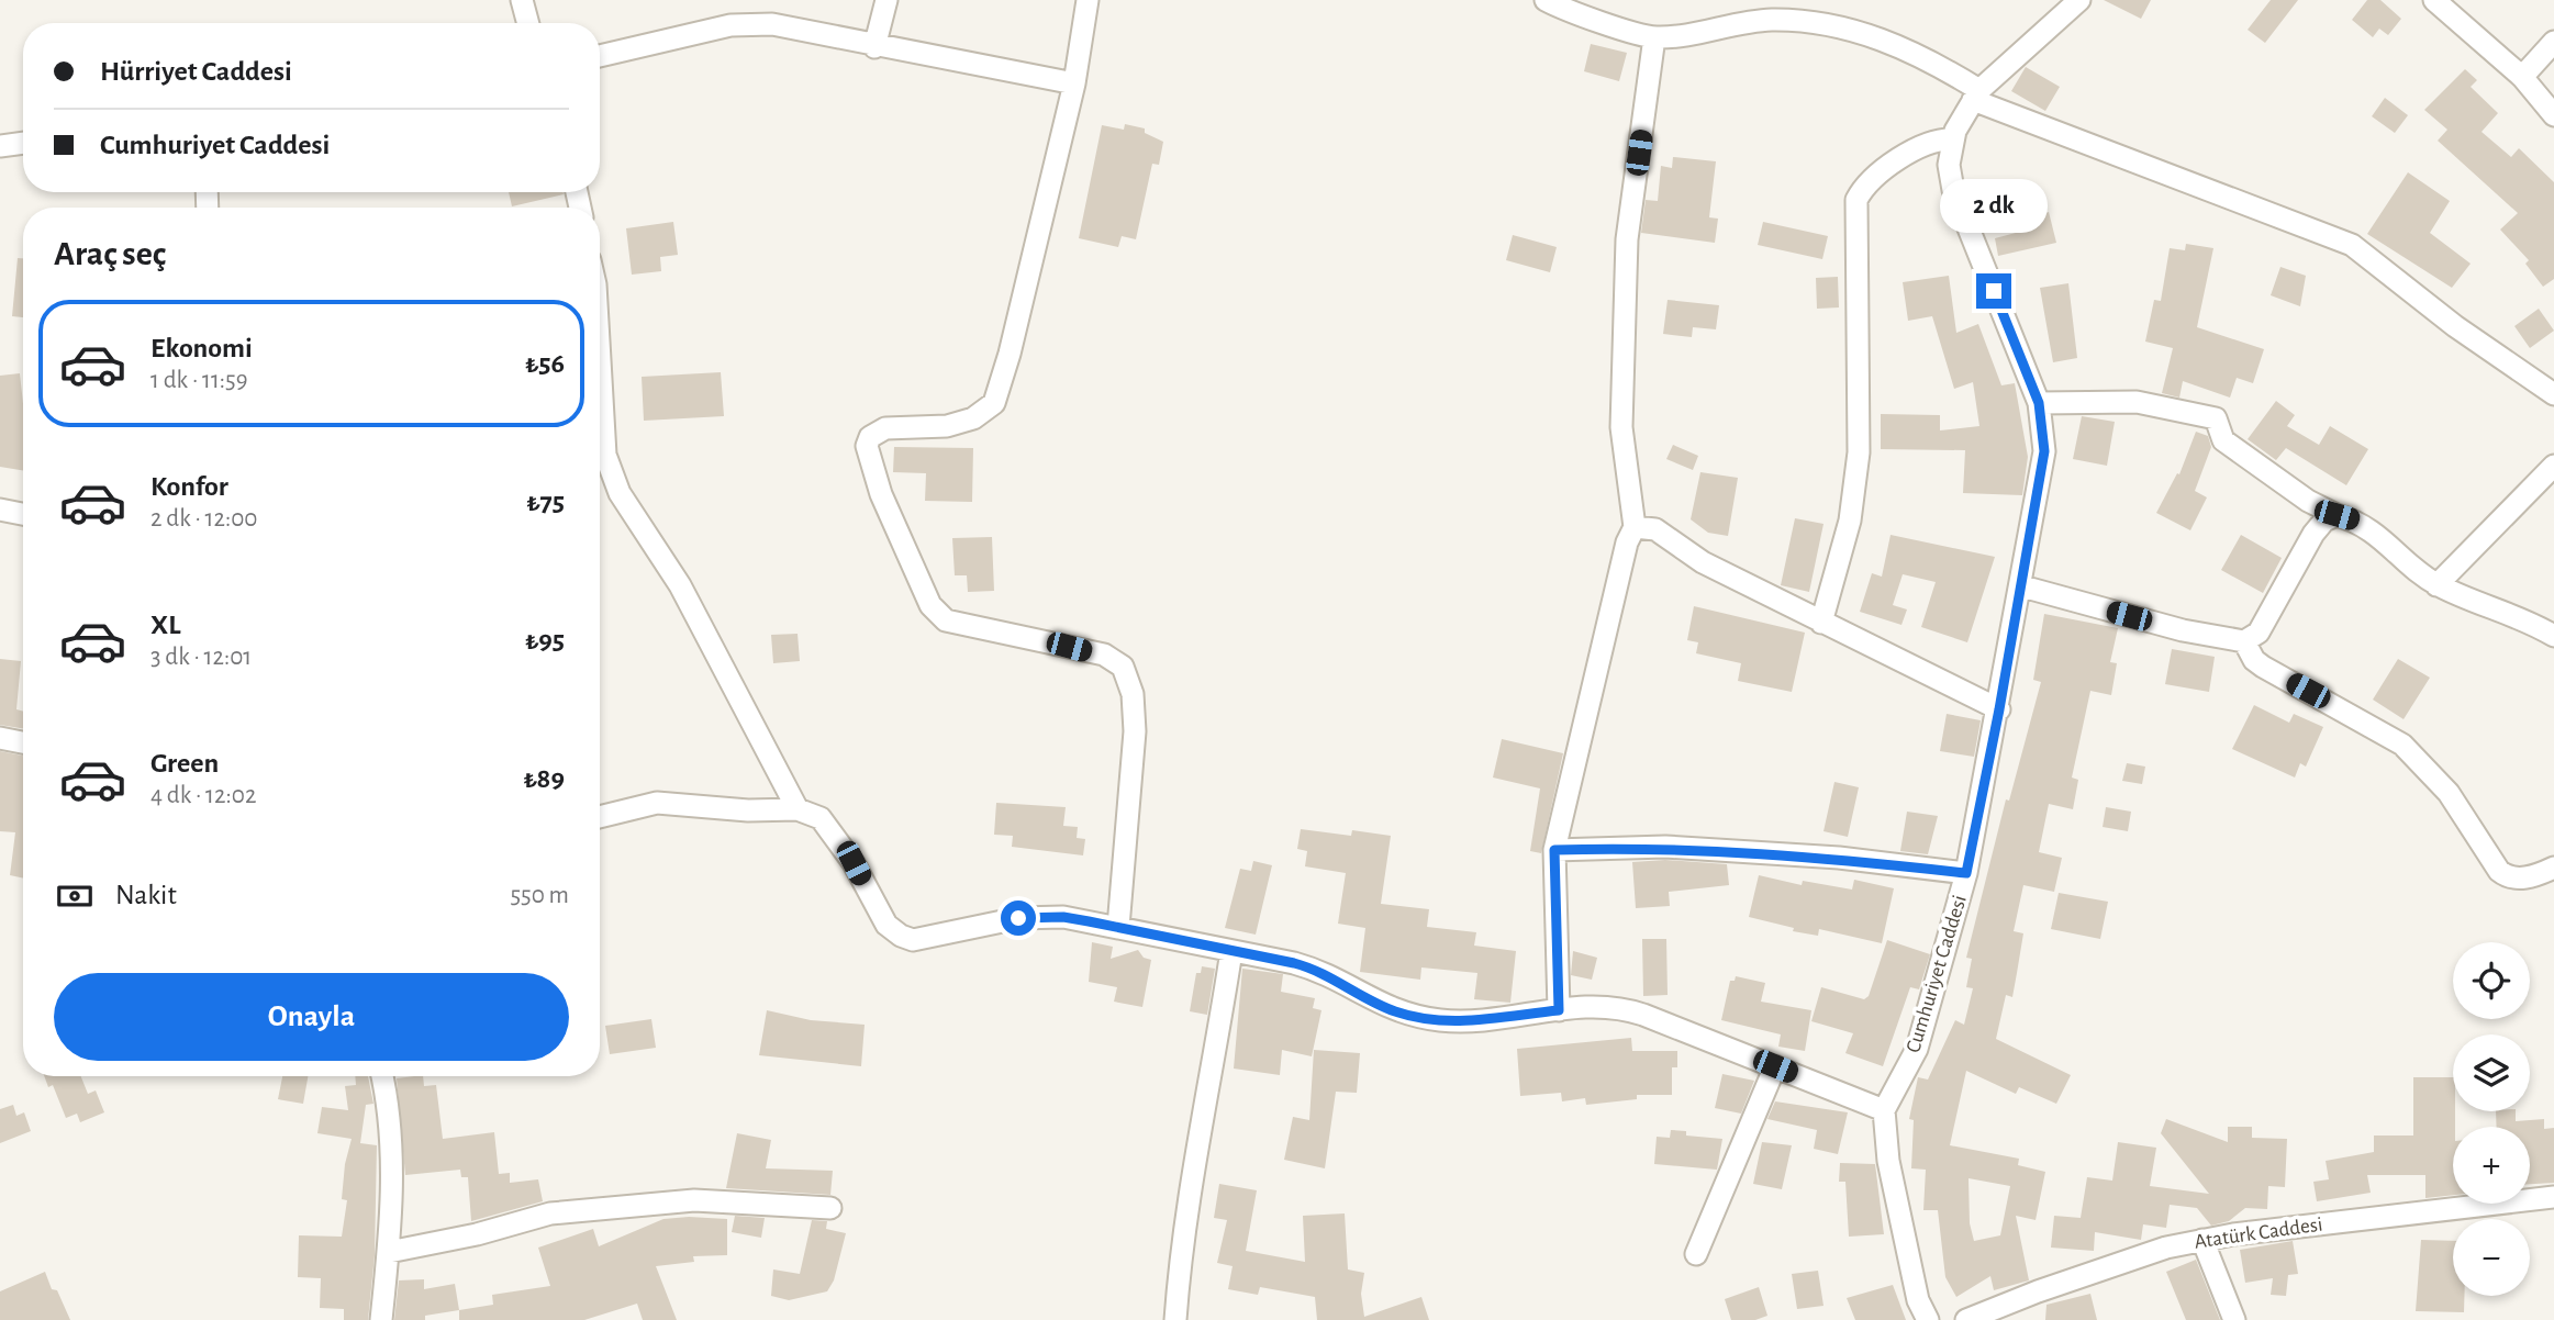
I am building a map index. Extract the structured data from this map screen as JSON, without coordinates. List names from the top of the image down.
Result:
{
  "streets": {
    "street": ["Cumhuriyet Caddesi", "Atatürk Caddesi"]
  },
  "page": {
    "banner": ["Hürriyet Caddesi", "Cumhuriyet Caddesi"],
    "bubble": "2 dk",
    "heading": "Araç seç",
    "list": [
      {
        "name": "Ekonomi",
        "note": "1 dk · 11:59",
        "value": "₺56"
      },
      {
        "name": "Konfor",
        "note": "2 dk · 12:00",
        "value": "₺75"
      },
      {
        "name": "XL",
        "note": "3 dk · 12:01",
        "value": "₺95"
      },
      {
        "name": "Green",
        "note": "4 dk · 12:02",
        "value": "₺89"
      }
    ],
    "pay": ["Nakit", "550 m"],
    "map_buttons": ["+", "−"],
    "buttons": "Onayla"
  }
}
